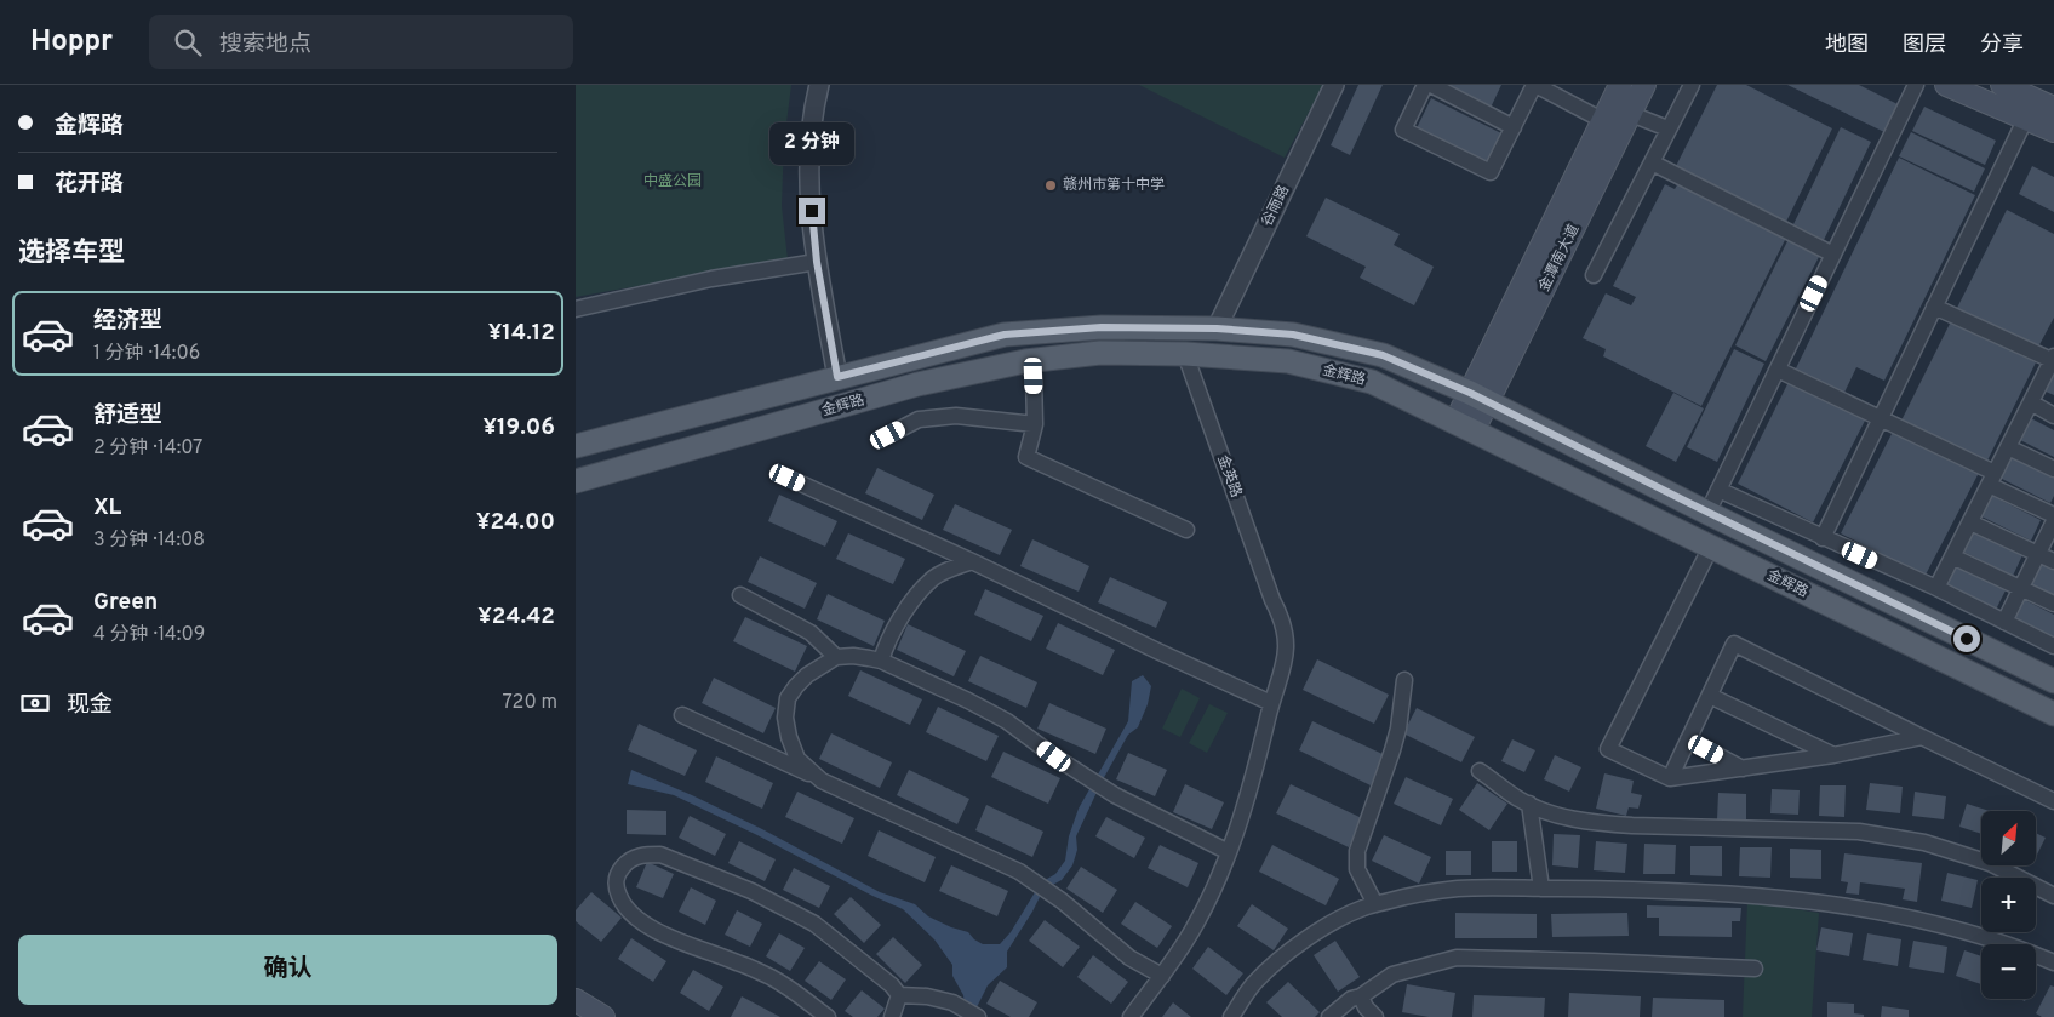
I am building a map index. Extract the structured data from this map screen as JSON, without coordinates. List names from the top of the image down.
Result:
{
  "streets": {
    "main road": ["金潭南大道", "金辉路"],
    "street": ["谷雨路", "金英路"]
  },
  "crossings": [
    ["谷雨路", "金辉路"],
    ["金潭南大道", "金辉路"],
    ["金辉路", "金英路"]
  ],
  "parks": ["中盛公园"],
  "places": ["赣州市第十中学"],
  "north": "top right",
  "page": {
    "header": "Hoppr",
    "search": "搜索地点",
    "nav": ["地图", "图层", "分享"],
    "banner": ["金辉路", "花开路"],
    "bubble": "2 分钟",
    "heading": "选择车型",
    "list": [
      {
        "name": "经济型",
        "note": "1 分钟 · 14:06",
        "value": "¥14.12"
      },
      {
        "name": "舒适型",
        "note": "2 分钟 · 14:07",
        "value": "¥19.06"
      },
      {
        "name": "XL",
        "note": "3 分钟 · 14:08",
        "value": "¥24.00"
      },
      {
        "name": "Green",
        "note": "4 分钟 · 14:09",
        "value": "¥24.42"
      }
    ],
    "pay": ["现金", "720 m"],
    "map_buttons": ["+", "−"],
    "buttons": "确认"
  }
}
